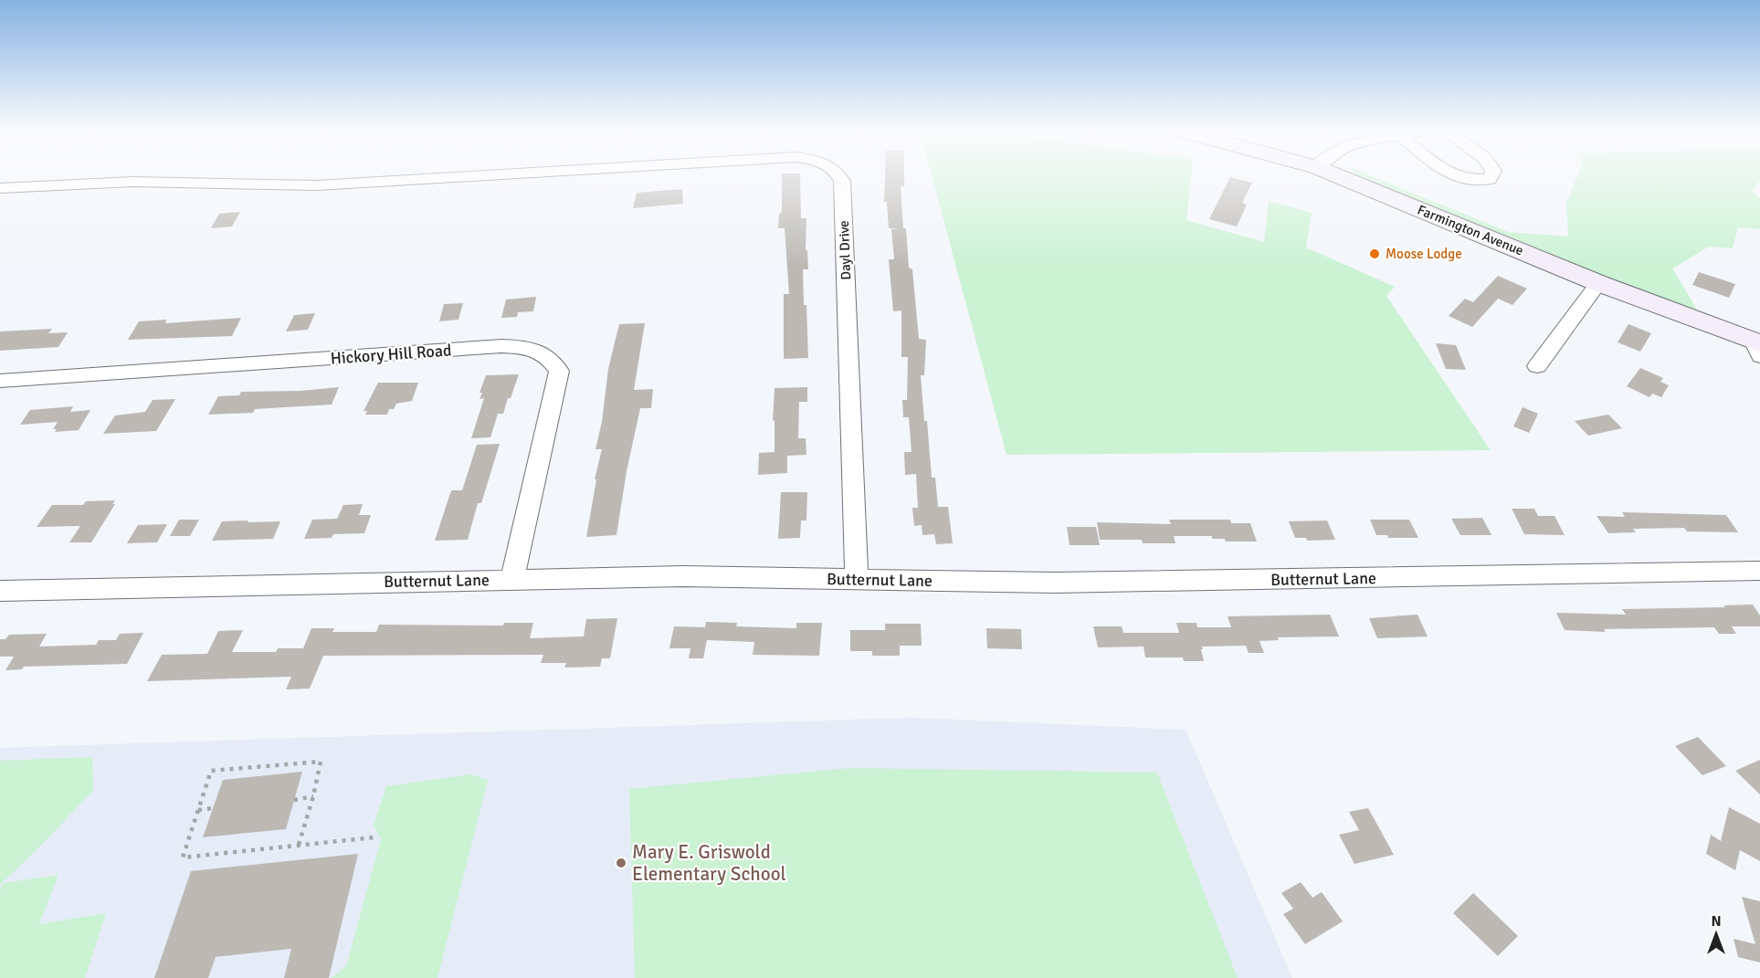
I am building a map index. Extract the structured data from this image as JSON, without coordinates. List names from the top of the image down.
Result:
{
  "streets": {
    "main road": ["Farmington Avenue"],
    "street": ["Dayl Drive", "Hickory Hill Road", "Butternut Lane"]
  },
  "crossings": [
    ["Dayl Drive", "Butternut Lane"],
    ["Hickory Hill Road", "Butternut Lane"]
  ],
  "places": ["Moose Lodge", "Mary E. Griswold Elementary School"],
  "north": "top"
}
